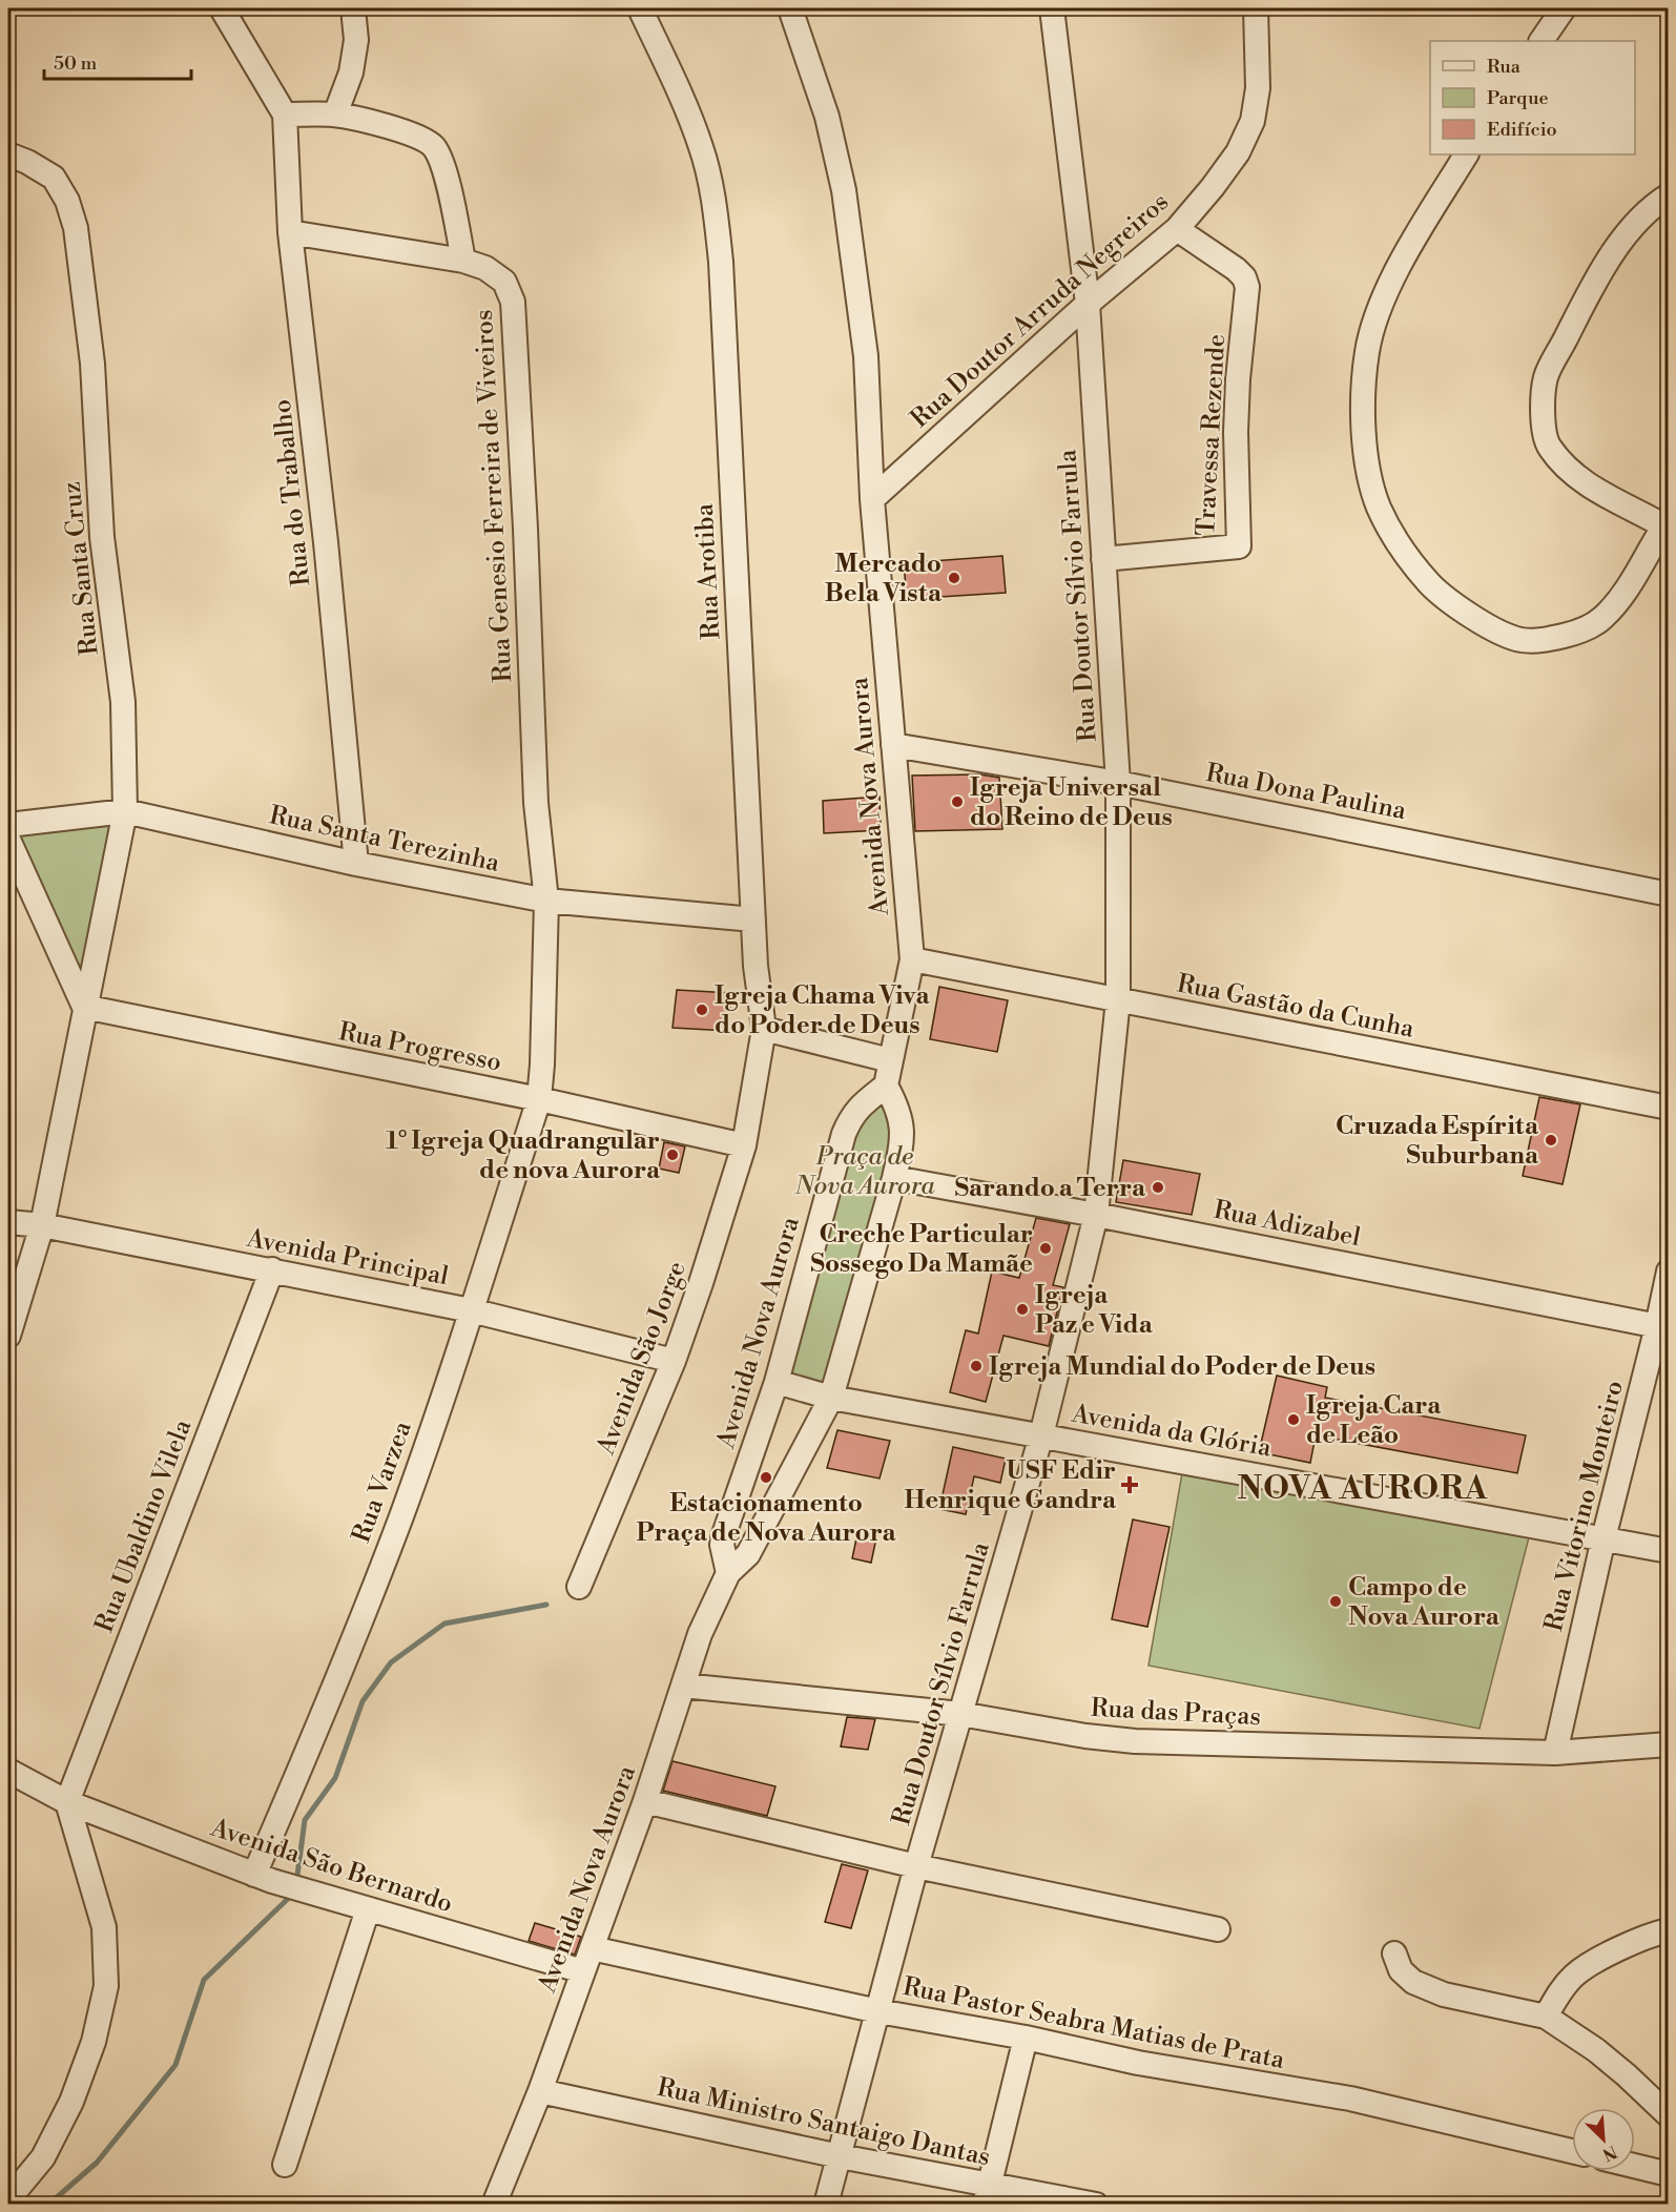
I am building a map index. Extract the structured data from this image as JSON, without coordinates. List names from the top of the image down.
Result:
{
  "streets": {
    "street": [
      "Rua Doutor Arruda Negreiros",
      "Travessa Rezende",
      "Rua do Trabalho",
      "Rua Genesio Ferreira de Viveiros",
      "Rua Santa Cruz",
      "Rua Arotiba",
      "Rua Doutor Sílvio Farrula",
      "Rua Dona Paulina",
      "Avenida Nova Aurora",
      "Rua Santa Terezinha",
      "Rua Gastão da Cunha",
      "Rua Progresso",
      "Rua Adizabel",
      "Avenida Principal",
      "Avenida São Jorge",
      "Avenida da Glória",
      "Rua Varzea",
      "Rua Vitorino Monteiro",
      "Rua Ubaldino Vilela",
      "Rua das Praças",
      "Avenida São Bernardo",
      "Rua Pastor Seabra Matias de Prata",
      "Rua Ministro Santaigo Dantas"
    ]
  },
  "crossings": [
    ["Rua Doutor Arruda Negreiros", "Travessa Rezende"],
    ["Rua Doutor Arruda Negreiros", "Rua Doutor Sílvio Farrula"],
    ["Rua Doutor Arruda Negreiros", "Avenida Nova Aurora"],
    ["Travessa Rezende", "Rua Doutor Sílvio Farrula"],
    ["Rua do Trabalho", "Rua Genesio Ferreira de Viveiros"],
    ["Rua do Trabalho", "Rua Santa Terezinha"],
    ["Rua Genesio Ferreira de Viveiros", "Rua Santa Terezinha"],
    ["Rua Genesio Ferreira de Viveiros", "Rua Progresso"],
    ["Rua Genesio Ferreira de Viveiros", "Rua Varzea"],
    ["Rua Santa Cruz", "Rua Santa Terezinha"],
    ["Rua Santa Cruz", "Rua Progresso"],
    ["Rua Arotiba", "Rua Santa Terezinha"],
    ["Rua Arotiba", "Rua Progresso"],
    ["Rua Arotiba", "Avenida São Jorge"],
    ["Rua Doutor Sílvio Farrula", "Rua Dona Paulina"],
    ["Rua Doutor Sílvio Farrula", "Rua Gastão da Cunha"],
    ["Rua Doutor Sílvio Farrula", "Rua Adizabel"],
    ["Rua Doutor Sílvio Farrula", "Avenida da Glória"],
    ["Rua Doutor Sílvio Farrula", "Rua das Praças"],
    ["Rua Doutor Sílvio Farrula", "Rua Pastor Seabra Matias de Prata"],
    ["Rua Doutor Sílvio Farrula", "Rua Ministro Santaigo Dantas"],
    ["Rua Dona Paulina", "Avenida Nova Aurora"],
    ["Avenida Nova Aurora", "Rua Gastão da Cunha"],
    ["Avenida Nova Aurora", "Rua Adizabel"],
    ["Avenida Nova Aurora", "Avenida da Glória"],
    ["Avenida Nova Aurora", "Rua das Praças"],
    ["Avenida Nova Aurora", "Avenida São Bernardo"],
    ["Avenida Nova Aurora", "Rua Pastor Seabra Matias de Prata"],
    ["Avenida Nova Aurora", "Rua Ministro Santaigo Dantas"],
    ["Rua Progresso", "Avenida São Jorge"],
    ["Rua Progresso", "Rua Varzea"],
    ["Rua Adizabel", "Rua Vitorino Monteiro"],
    ["Avenida Principal", "Avenida São Jorge"],
    ["Avenida Principal", "Rua Varzea"],
    ["Avenida Principal", "Rua Ubaldino Vilela"],
    ["Avenida da Glória", "Rua Vitorino Monteiro"],
    ["Rua Varzea", "Avenida São Bernardo"],
    ["Rua Vitorino Monteiro", "Rua das Praças"],
    ["Rua Ubaldino Vilela", "Avenida São Bernardo"]
  ],
  "districts": ["NOVA AURORA"],
  "parks": ["Praça de Nova Aurora"],
  "places": {
    "other": [
      "Mercado Bela Vista",
      "Igreja Universal do Reino de Deus",
      "Igreja Chama Viva do Poder de Deus",
      "Cruzada Espírita Suburbana",
      "1° Igreja Quadrangular de nova Aurora",
      "Sarando a Terra",
      "Creche Particular Sossego Da Mamãe",
      "Igreja Paz e Vida",
      "Igreja Mundial do Poder de Deus",
      "Igreja Cara de Leão",
      "Estacionamento Praça de Nova Aurora",
      "Campo de Nova Aurora"
    ],
    "health": ["USF Edir Henrique Gandra"]
  },
  "legend": ["Rua", "Parque", "Edifício"],
  "scale_bar": "50 m",
  "north": "bottom right"
}
